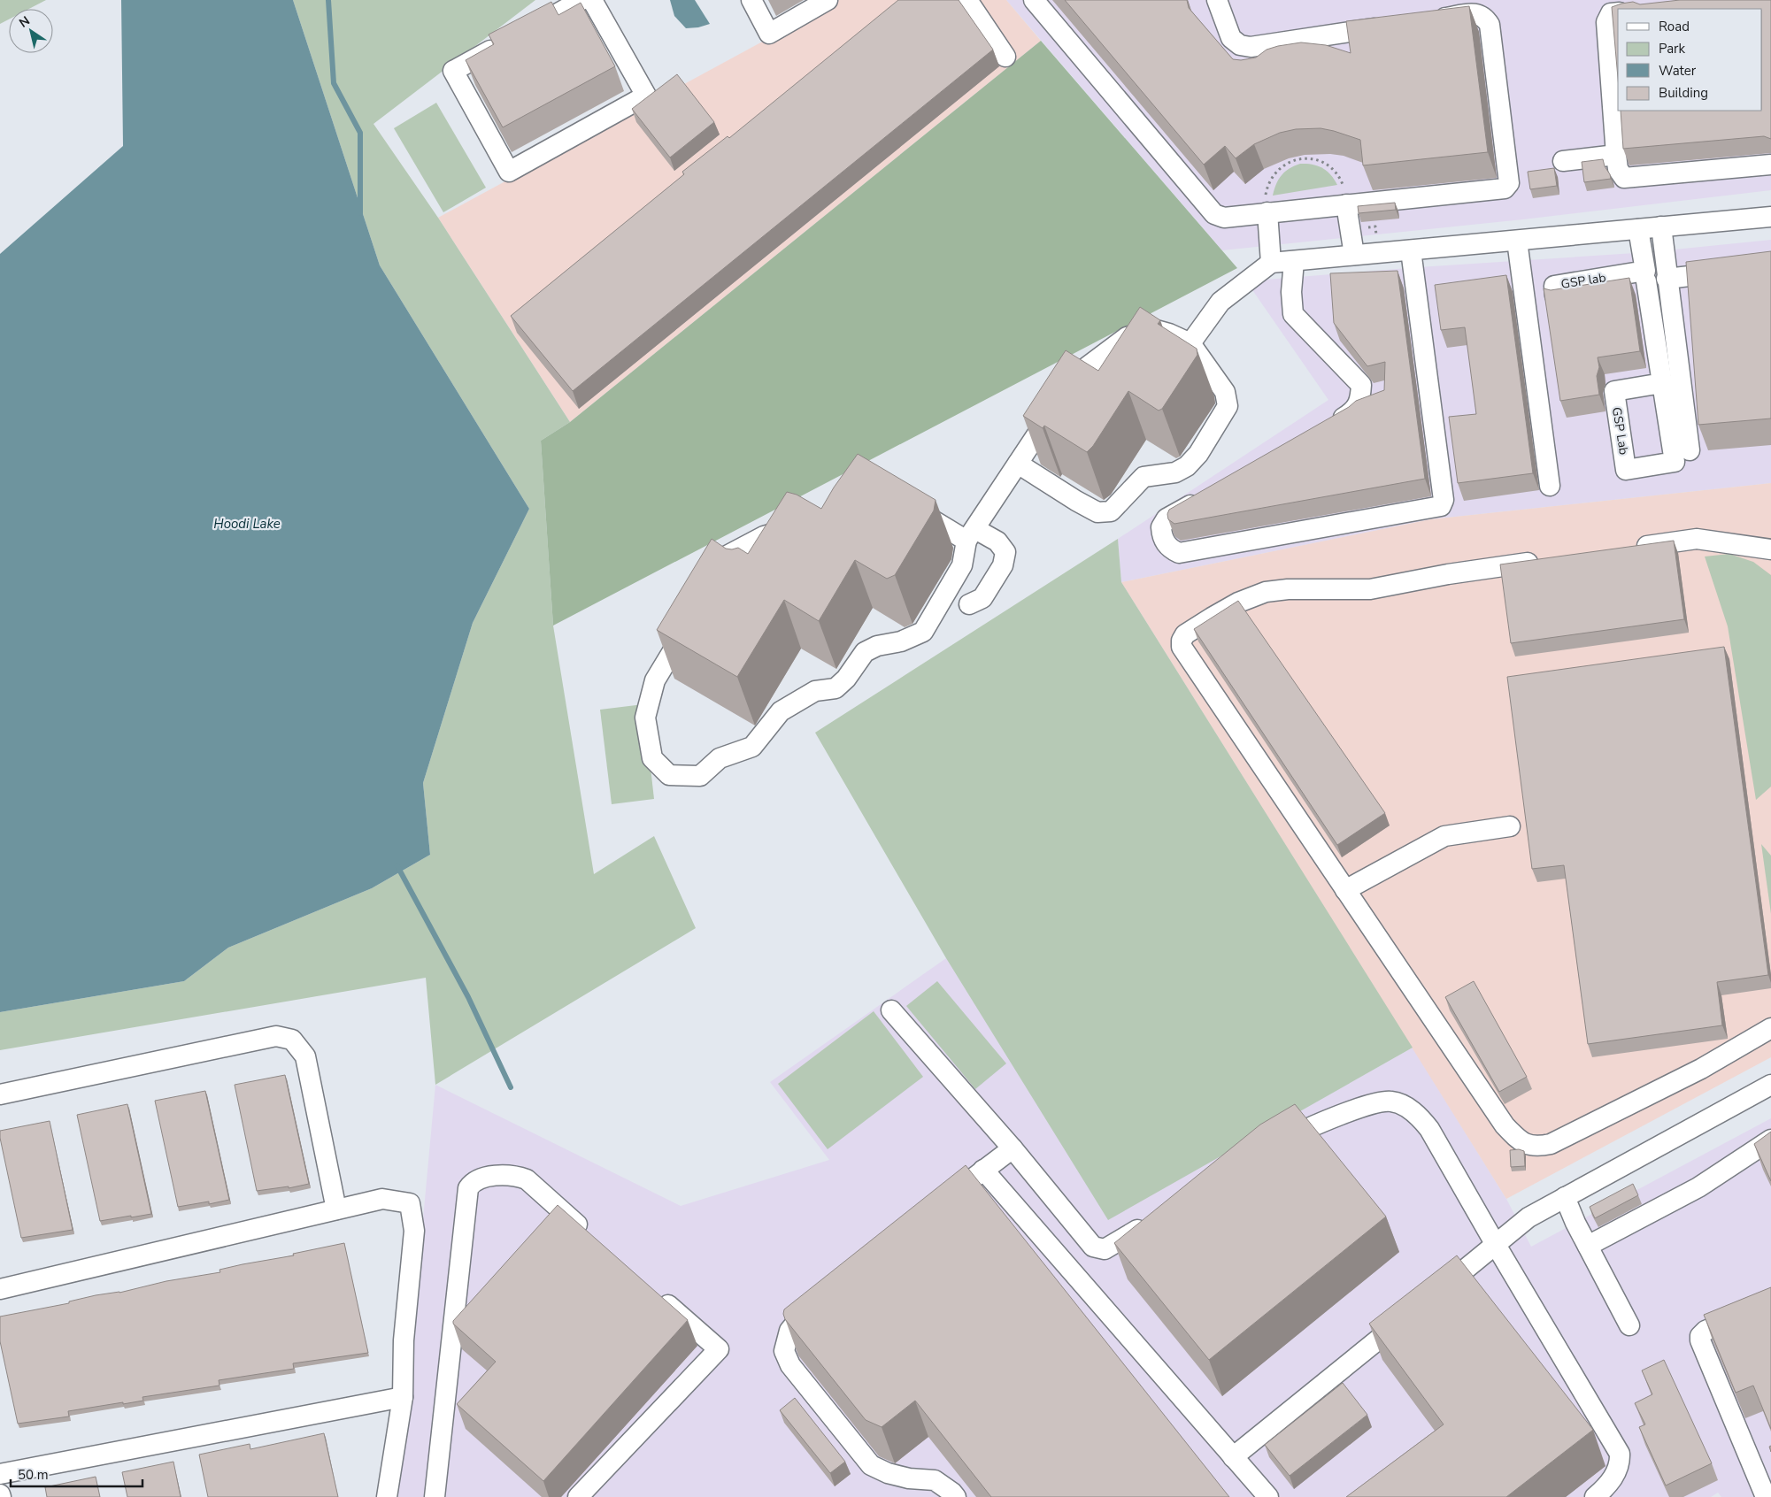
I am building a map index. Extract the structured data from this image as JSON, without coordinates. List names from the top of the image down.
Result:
{
  "streets": {
    "street": ["GSP Lab"]
  },
  "water": ["Hoodi Lake"],
  "legend": [
    "Road",
    "Park",
    "Water",
    "Building"
  ],
  "scale_bar": "50 m",
  "north": "top left"
}
